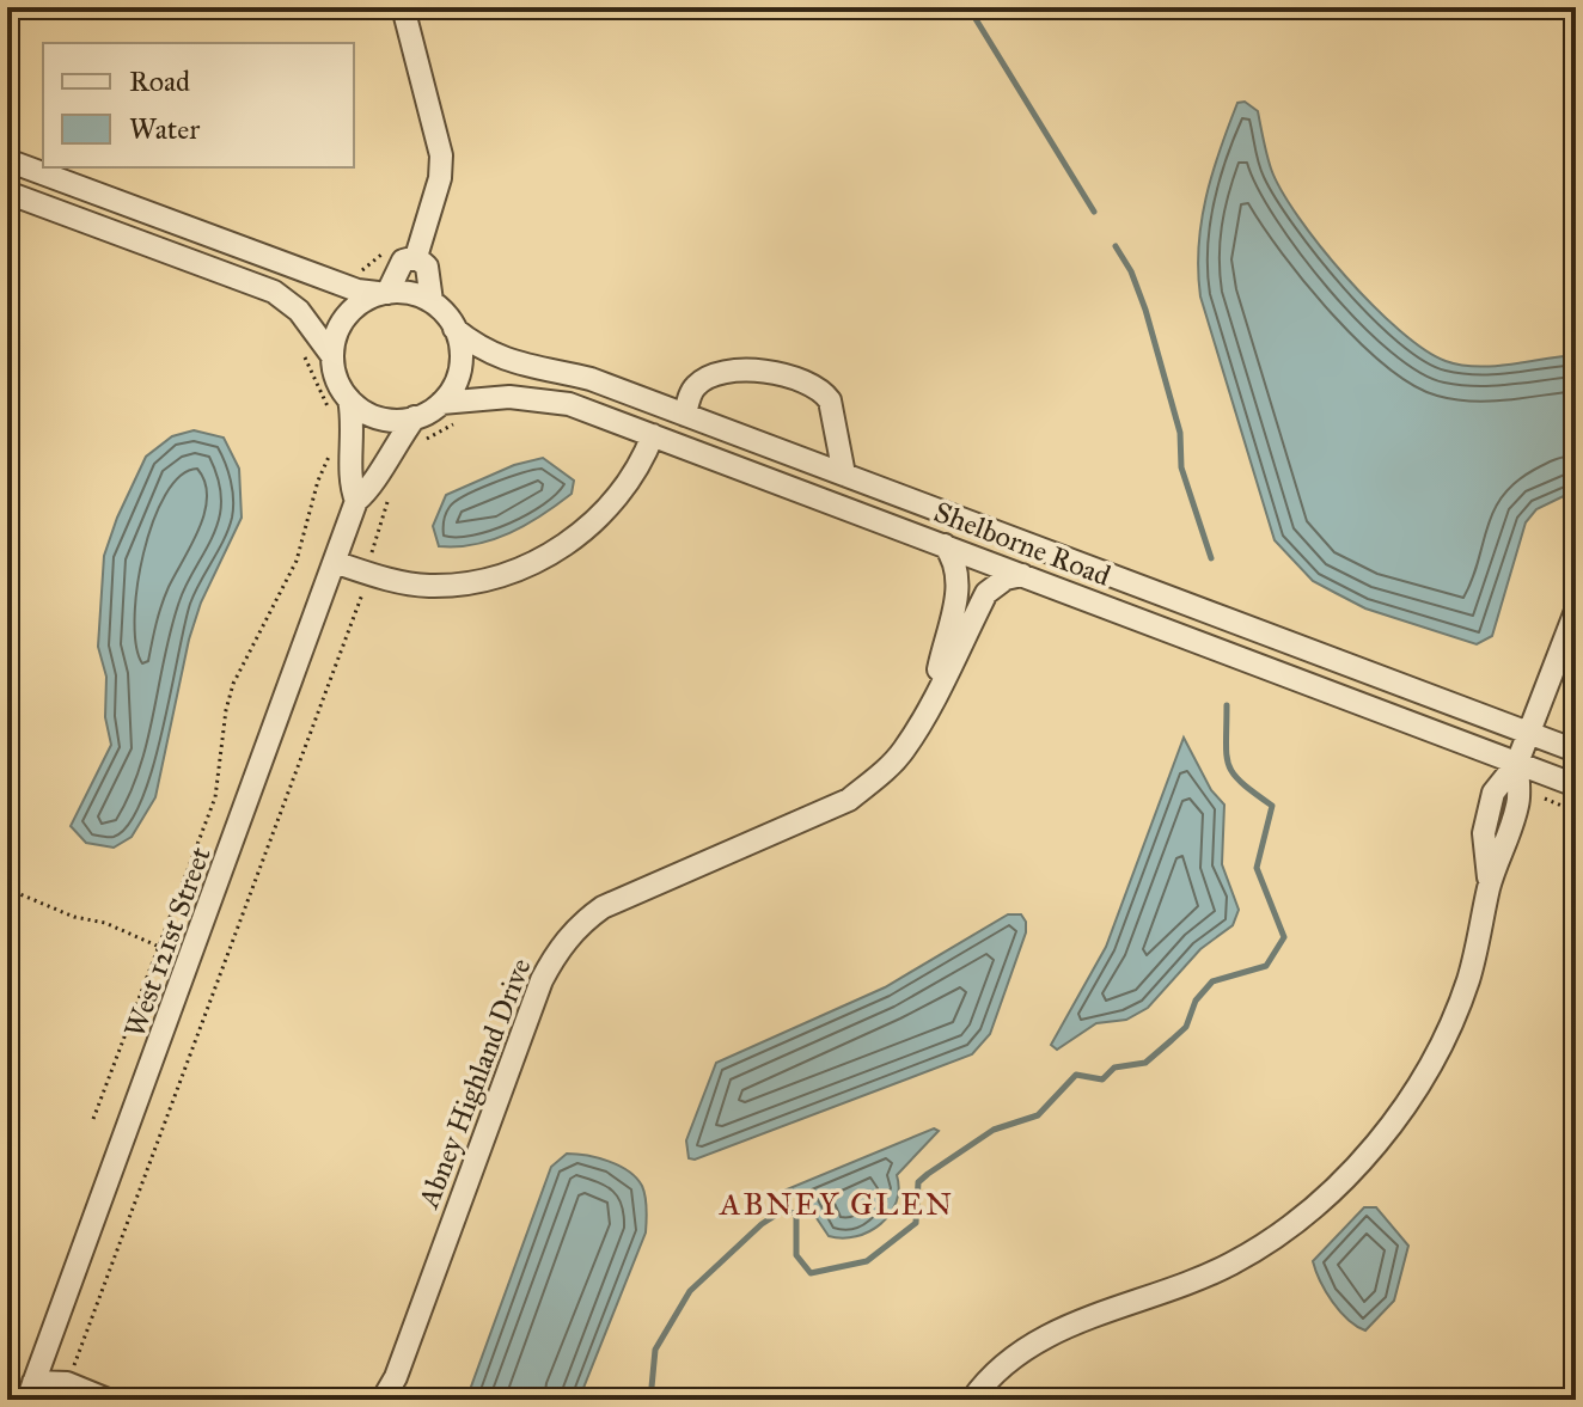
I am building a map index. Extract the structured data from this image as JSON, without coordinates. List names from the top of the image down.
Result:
{
  "streets": {
    "street": ["Shelborne Road", "West 121st Street", "Abney Highland Drive"]
  },
  "crossings": [
    ["Shelborne Road", "West 121st Street"],
    ["Shelborne Road", "Abney Highland Drive"]
  ],
  "districts": ["ABNEY GLEN"],
  "legend": ["Road", "Water"]
}
